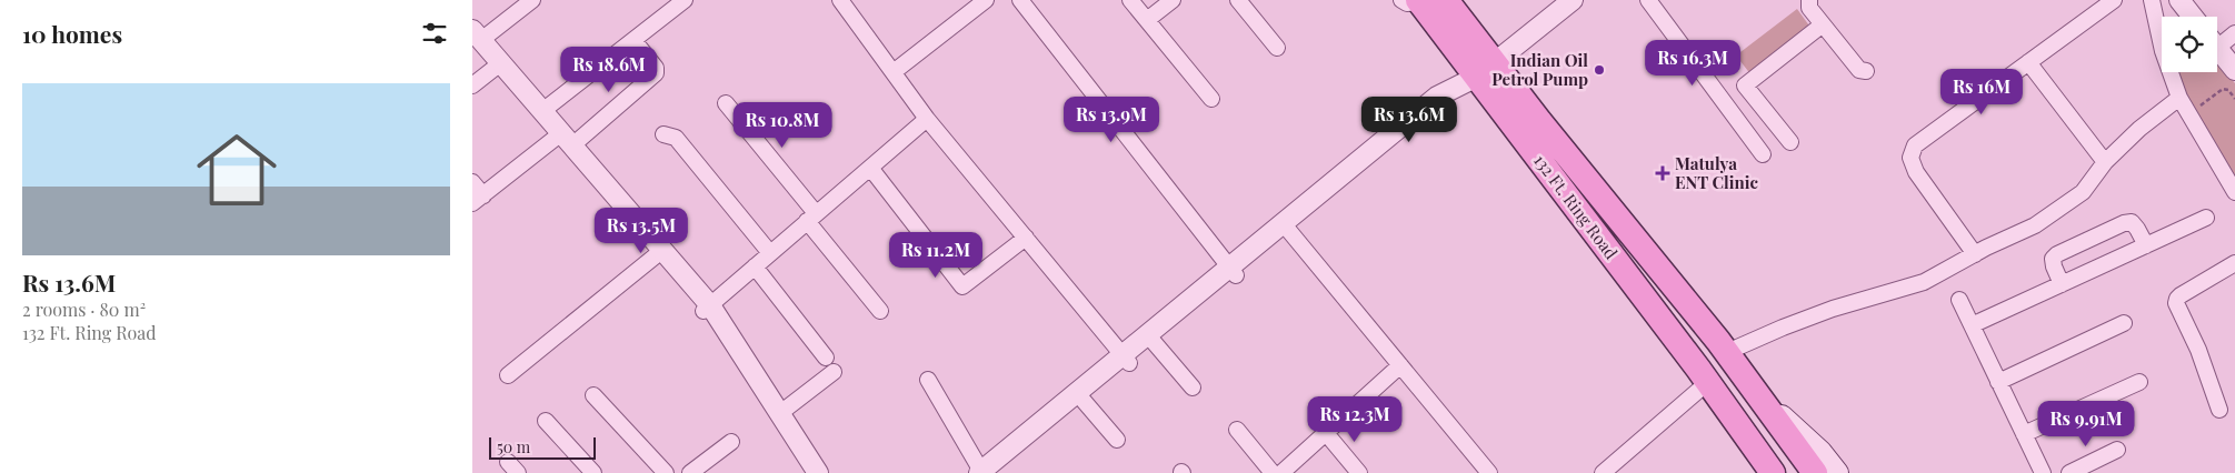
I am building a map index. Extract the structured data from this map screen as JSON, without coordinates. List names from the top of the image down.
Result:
{
  "streets": {
    "main road": ["132 Ft. Ring Road"]
  },
  "places": {
    "other": ["Indian Oil Petrol Pump"],
    "health": ["Matulya ENT Clinic"]
  },
  "scale_bar": "50 m",
  "page": {
    "heading": "10 homes",
    "price": [
      "Rs 16.3M",
      "Rs 18.6M",
      "Rs 16M",
      "Rs 13.9M",
      "Rs 13.6M",
      "Rs 10.8M",
      "Rs 13.5M",
      "Rs 11.2M",
      "Rs 12.3M",
      "Rs 9.91M"
    ],
    "list": [
      {
        "name": "Rs 13.6M",
        "note": "2 rooms · 80 m² · 132 Ft. Ring Road"
      }
    ],
    "scale": "50 m"
  }
}
